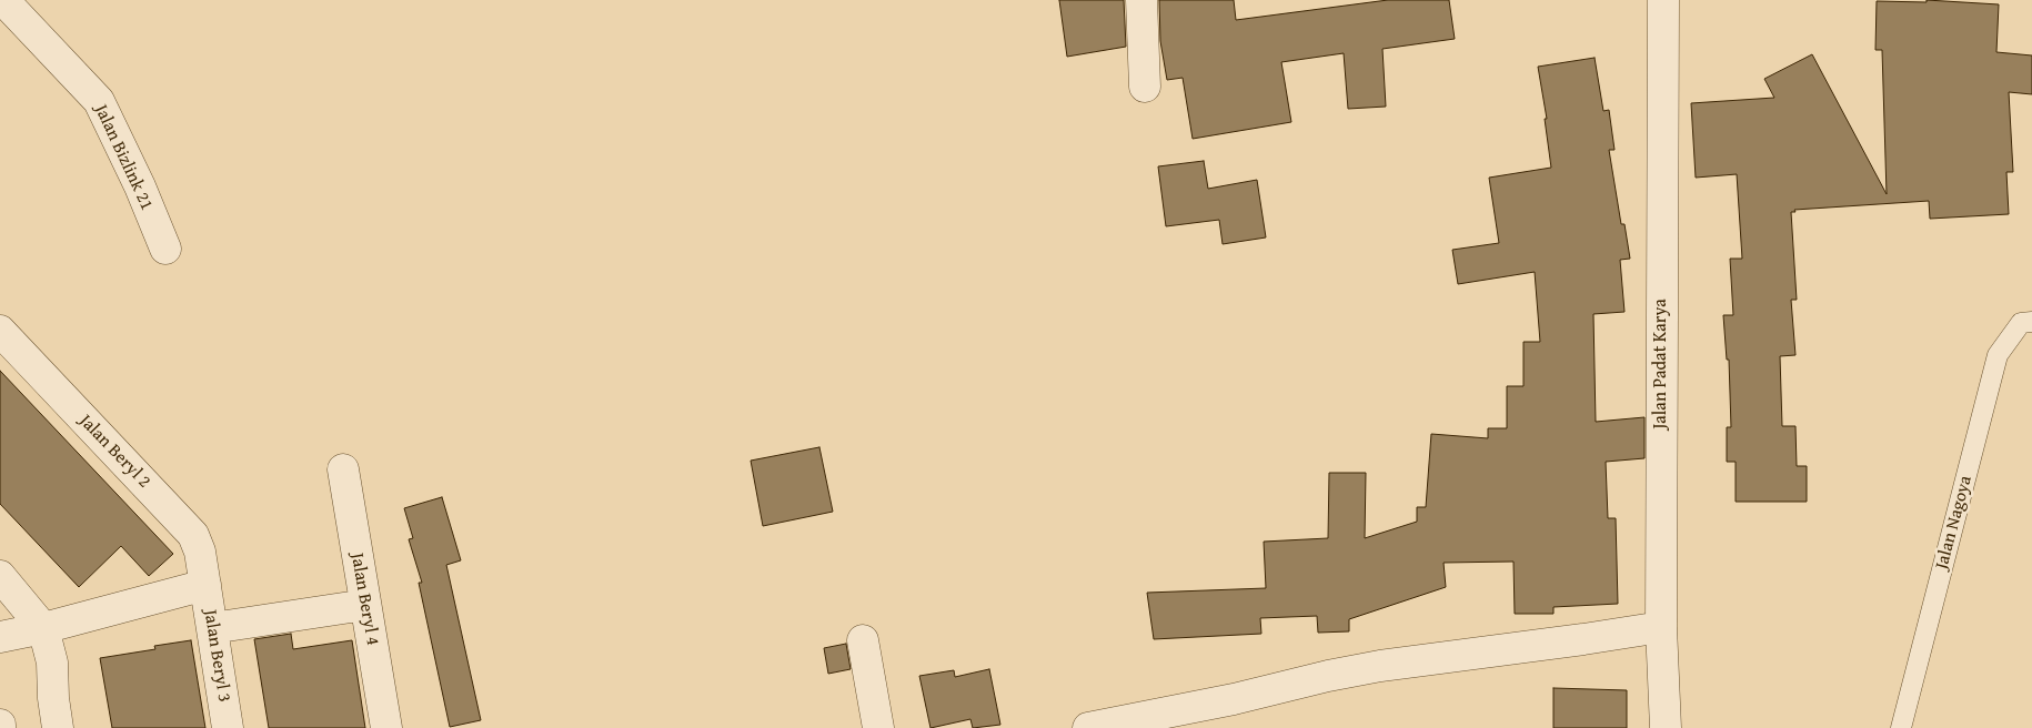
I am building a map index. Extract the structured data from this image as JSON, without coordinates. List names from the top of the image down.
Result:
{
  "streets": {
    "street": [
      "Jalan Bizlink 21",
      "Jalan Padat Karya",
      "Jalan Beryl 2",
      "Jalan Beryl 4",
      "Jalan Beryl 3"
    ],
    "lane": ["Jalan Nagoya"]
  },
  "crossings": [
    ["Jalan Beryl 2", "Jalan Beryl 3"]
  ]
}
